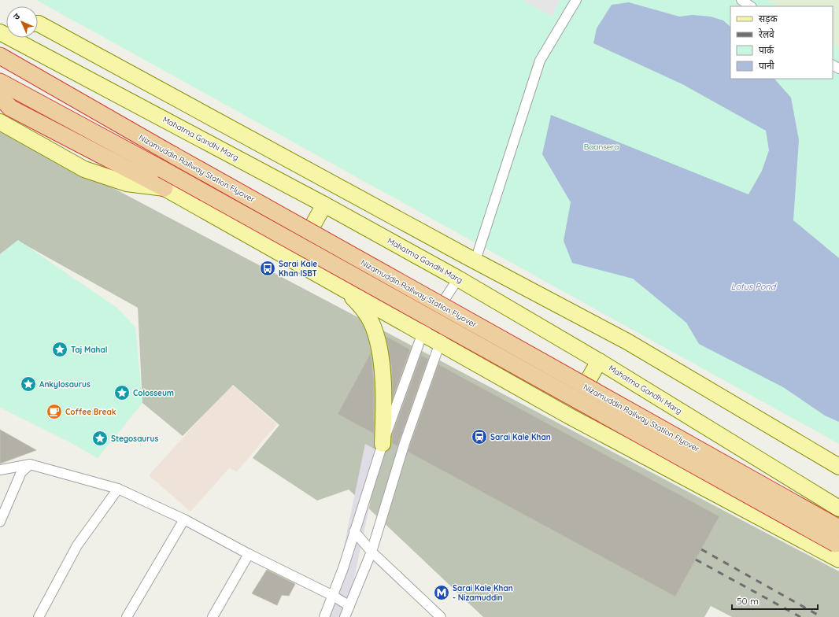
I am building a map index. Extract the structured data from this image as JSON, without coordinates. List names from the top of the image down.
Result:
{
  "streets": {
    "highway": ["Nizamuddin Railway Station Flyover"],
    "main road": ["Mahatma Gandhi Marg"]
  },
  "water": ["Lotus Pond"],
  "parks": ["Baansera"],
  "places": {
    "bus stop": ["Sarai Kale Khan ISBT"],
    "place": [
      "Taj Mahal",
      "Ankylosaurus",
      "Colosseum",
      "Stegosaurus"
    ],
    "cafe": ["Coffee Break"],
    "station": ["Sarai Kale Khan"],
    "metro station": ["Sarai Kale Khan - Nizamuddin"]
  },
  "legend": [
    "सड़क",
    "रेलवे",
    "पार्क",
    "पानी"
  ],
  "scale_bar": "50 m",
  "north": "top left"
}
